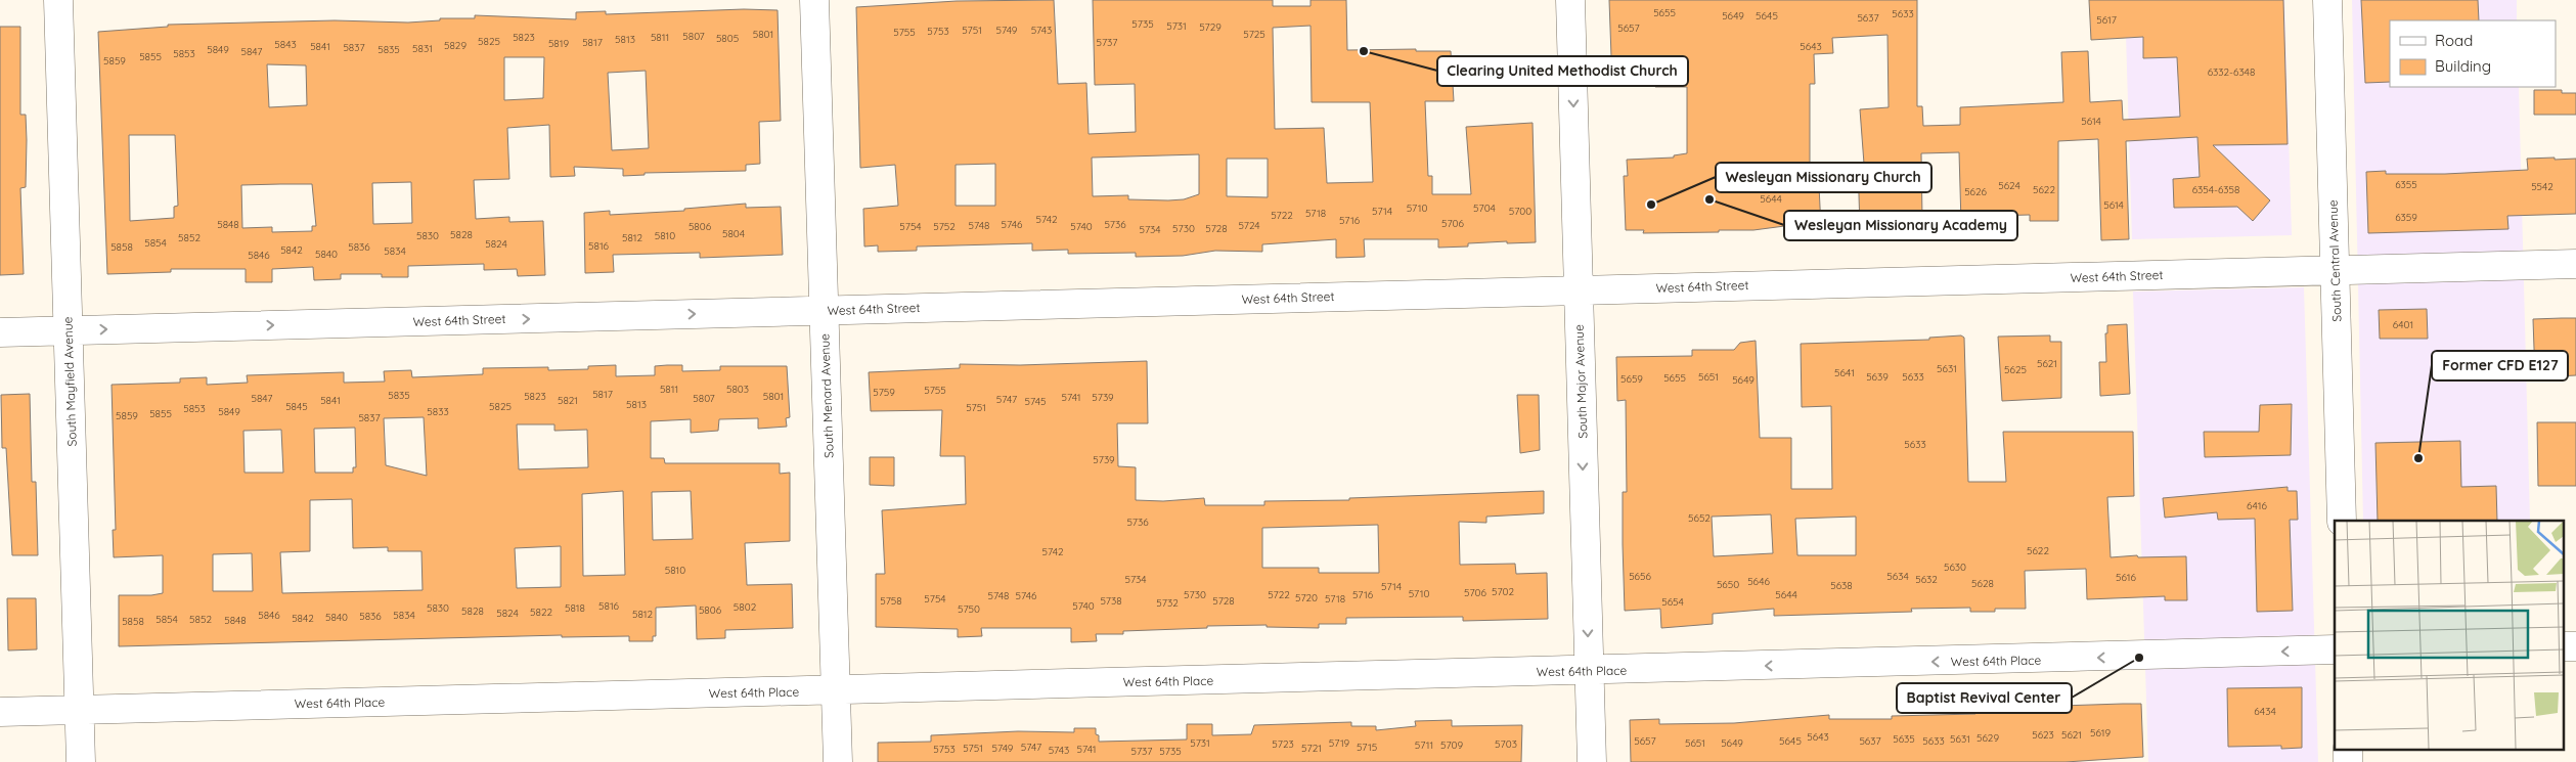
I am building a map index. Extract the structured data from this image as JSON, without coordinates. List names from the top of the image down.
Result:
{
  "streets": {
    "street": [
      "South Central Avenue",
      "West 64th Street",
      "South Mayfield Avenue",
      "South Major Avenue",
      "South Menard Avenue",
      "West 64th Place"
    ]
  },
  "crossings": [
    ["South Central Avenue", "West 64th Street"],
    ["West 64th Street", "South Mayfield Avenue"],
    ["West 64th Street", "South Major Avenue"],
    ["West 64th Street", "South Menard Avenue"],
    ["South Mayfield Avenue", "West 64th Place"],
    ["South Major Avenue", "West 64th Place"],
    ["South Menard Avenue", "West 64th Place"]
  ],
  "one_way": ["South Major Avenue"],
  "places": [
    "Clearing United Methodist Church",
    "Wesleyan Missionary Academy",
    "Wesleyan Missionary Church",
    "Former CFD E127",
    "Baptist Revival Center"
  ],
  "house_numbers": [
    "5655",
    "5633",
    "5649",
    "5645",
    "5637",
    "5617",
    "5735",
    "5731",
    "5729",
    "5657",
    "5751",
    "5749",
    "5743",
    "5753",
    "5755",
    "5801",
    "5725",
    "5807",
    "5823",
    "5811",
    "5805",
    "5813",
    "5825",
    "5817",
    "5737",
    "5819",
    "5843",
    "5829",
    "5841",
    "5643",
    "5837",
    "5831",
    "5849",
    "5835",
    "5847",
    "5853",
    "5855",
    "5859",
    "6332-6348",
    "5614",
    "6355",
    "5624",
    "5542",
    "5622",
    "6354-6358",
    "5626",
    "5644",
    "5614",
    "5710",
    "5704",
    "5714",
    "5700",
    "5718",
    "5722",
    "6359",
    "5742",
    "5716",
    "5706",
    "5848",
    "5746",
    "5736",
    "5748",
    "5724",
    "5806",
    "5754",
    "5752",
    "5740",
    "5730",
    "5728",
    "5734",
    "5804",
    "5828",
    "5830",
    "5810",
    "5852",
    "5812",
    "5854",
    "5824",
    "5816",
    "5858",
    "5836",
    "5842",
    "5834",
    "5840",
    "5846",
    "6401",
    "5621",
    "5631",
    "5625",
    "5641",
    "5651",
    "5639",
    "5633",
    "5655",
    "5659",
    "5649",
    "5811",
    "5803",
    "5755",
    "5759",
    "5817",
    "5835",
    "5823",
    "5801",
    "5741",
    "5739",
    "5847",
    "5807",
    "5747",
    "5841",
    "5821",
    "5745",
    "5813",
    "5845",
    "5825",
    "5751",
    "5853",
    "5849",
    "5833",
    "5855",
    "5859",
    "5837",
    "5633",
    "5739",
    "6416",
    "5652",
    "5736",
    "5622",
    "5742",
    "5630",
    "5810",
    "5656",
    "5634",
    "5616",
    "5734",
    "5632",
    "5646",
    "5628",
    "5650",
    "5638",
    "5714",
    "5702",
    "5706",
    "5710",
    "5730",
    "5722",
    "5716",
    "5644",
    "5748",
    "5746",
    "5720",
    "5754",
    "5718",
    "5758",
    "5738",
    "5728",
    "5654",
    "5732",
    "5816",
    "5740",
    "5802",
    "5830",
    "5818",
    "5750",
    "5806",
    "5828",
    "5822",
    "5824",
    "5812",
    "5846",
    "5834",
    "5836",
    "5840",
    "5842",
    "5854",
    "5852",
    "5848",
    "5858",
    "6434",
    "5619",
    "5623",
    "5621",
    "5643",
    "5629",
    "5635",
    "5631",
    "5657",
    "5645",
    "5637",
    "5633",
    "5731",
    "5719",
    "5651",
    "5649",
    "5723",
    "5703",
    "5711",
    "5709",
    "5747",
    "5715",
    "5751",
    "5749",
    "5721",
    "5753",
    "5741",
    "5743",
    "5737",
    "5735"
  ],
  "legend": ["Road", "Building"]
}
